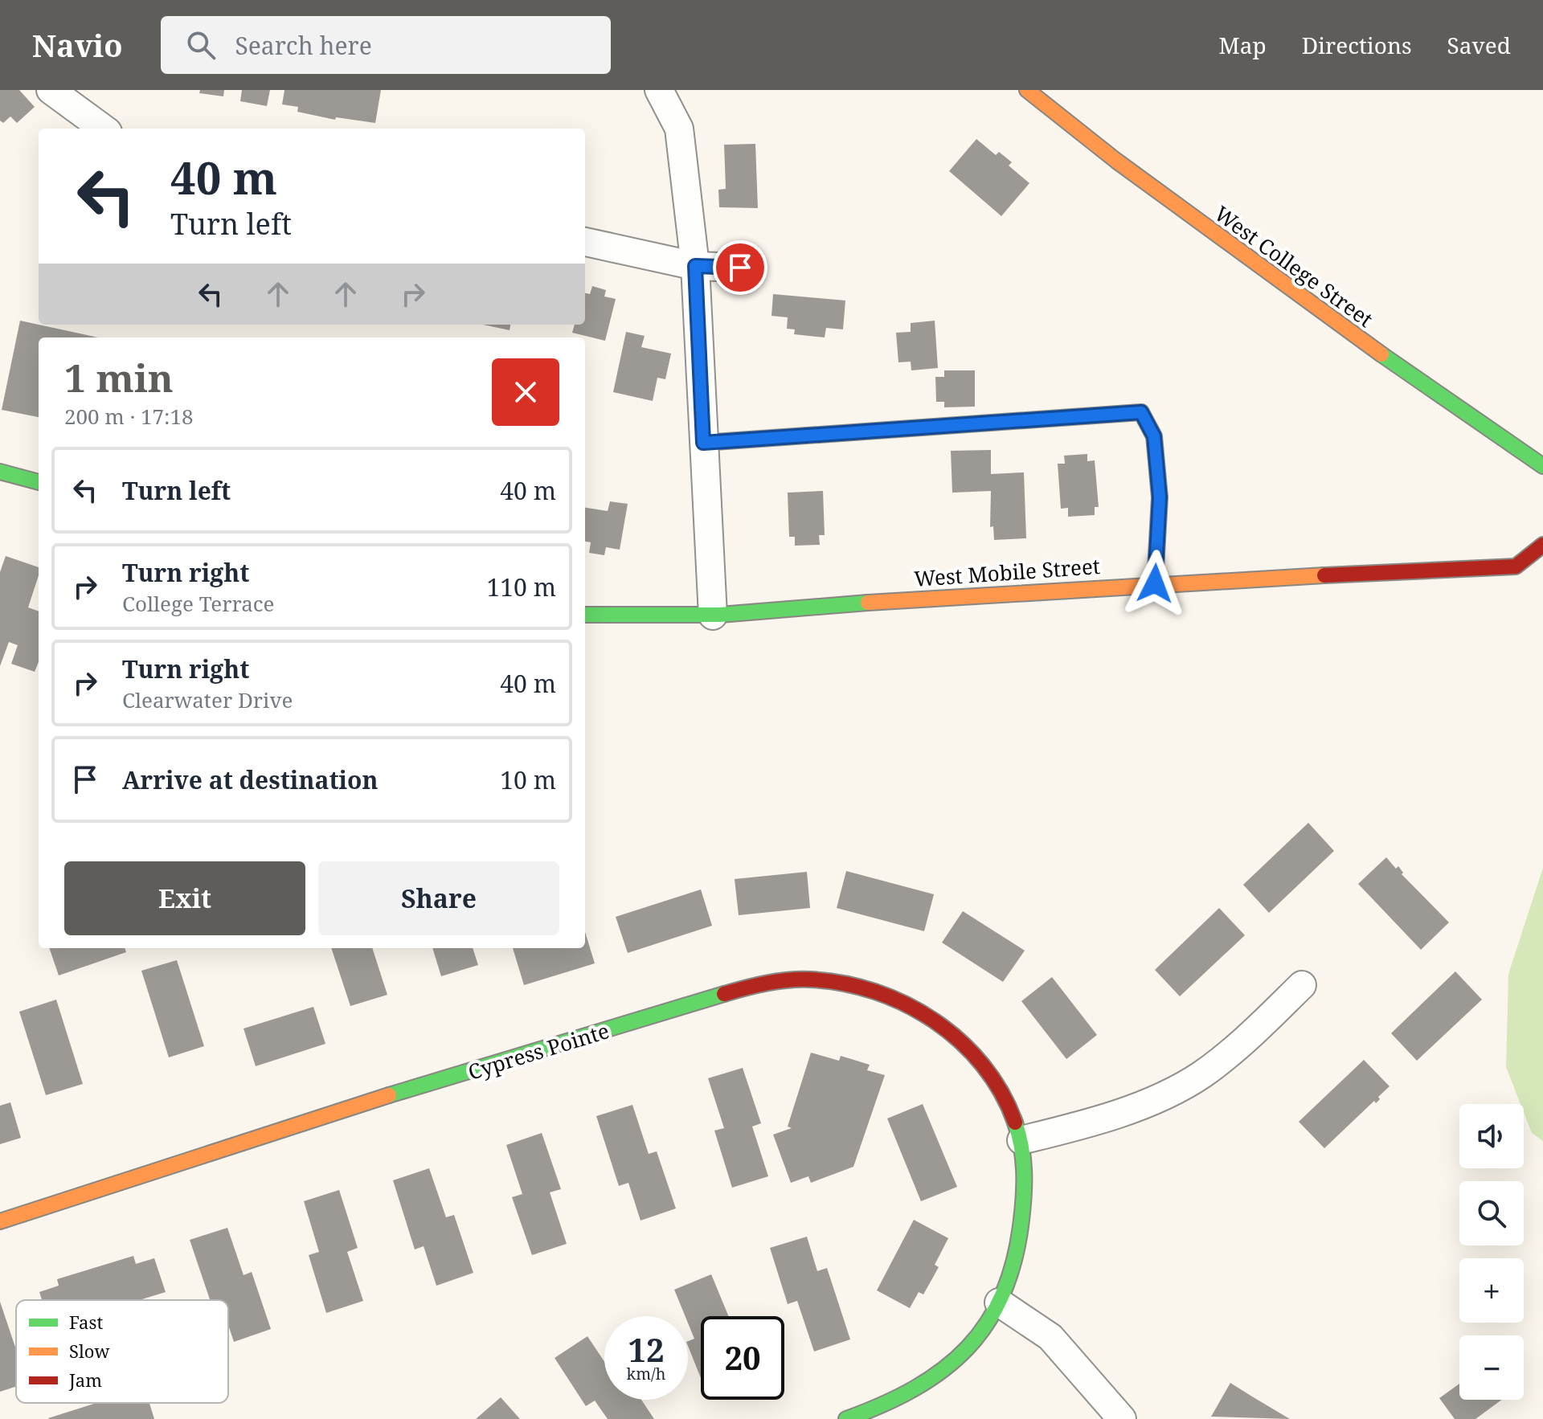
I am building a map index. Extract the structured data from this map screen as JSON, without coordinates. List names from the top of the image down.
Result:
{
  "streets": {
    "street": ["West College Street", "West Mobile Street", "Cypress Pointe"]
  },
  "legend": ["Fast", "Slow", "Jam"],
  "page": {
    "header": "Navio",
    "search": "Search here",
    "nav": ["Map", "Directions", "Saved"],
    "turn": ["40 m", "Turn left"],
    "heading": ["1 min", "200 m · 17:18"],
    "list": [
      {
        "name": "Turn left",
        "value": "40 m"
      },
      {
        "name": "Turn right",
        "note": "College Terrace",
        "value": "110 m"
      },
      {
        "name": "Turn right",
        "note": "Clearwater Drive",
        "value": "40 m"
      },
      {
        "name": "Arrive at destination",
        "value": "10 m"
      }
    ],
    "buttons": ["Exit", "Share"],
    "map_buttons": ["+", "−"],
    "speed": "12 km/h",
    "limit": "20"
  }
}
